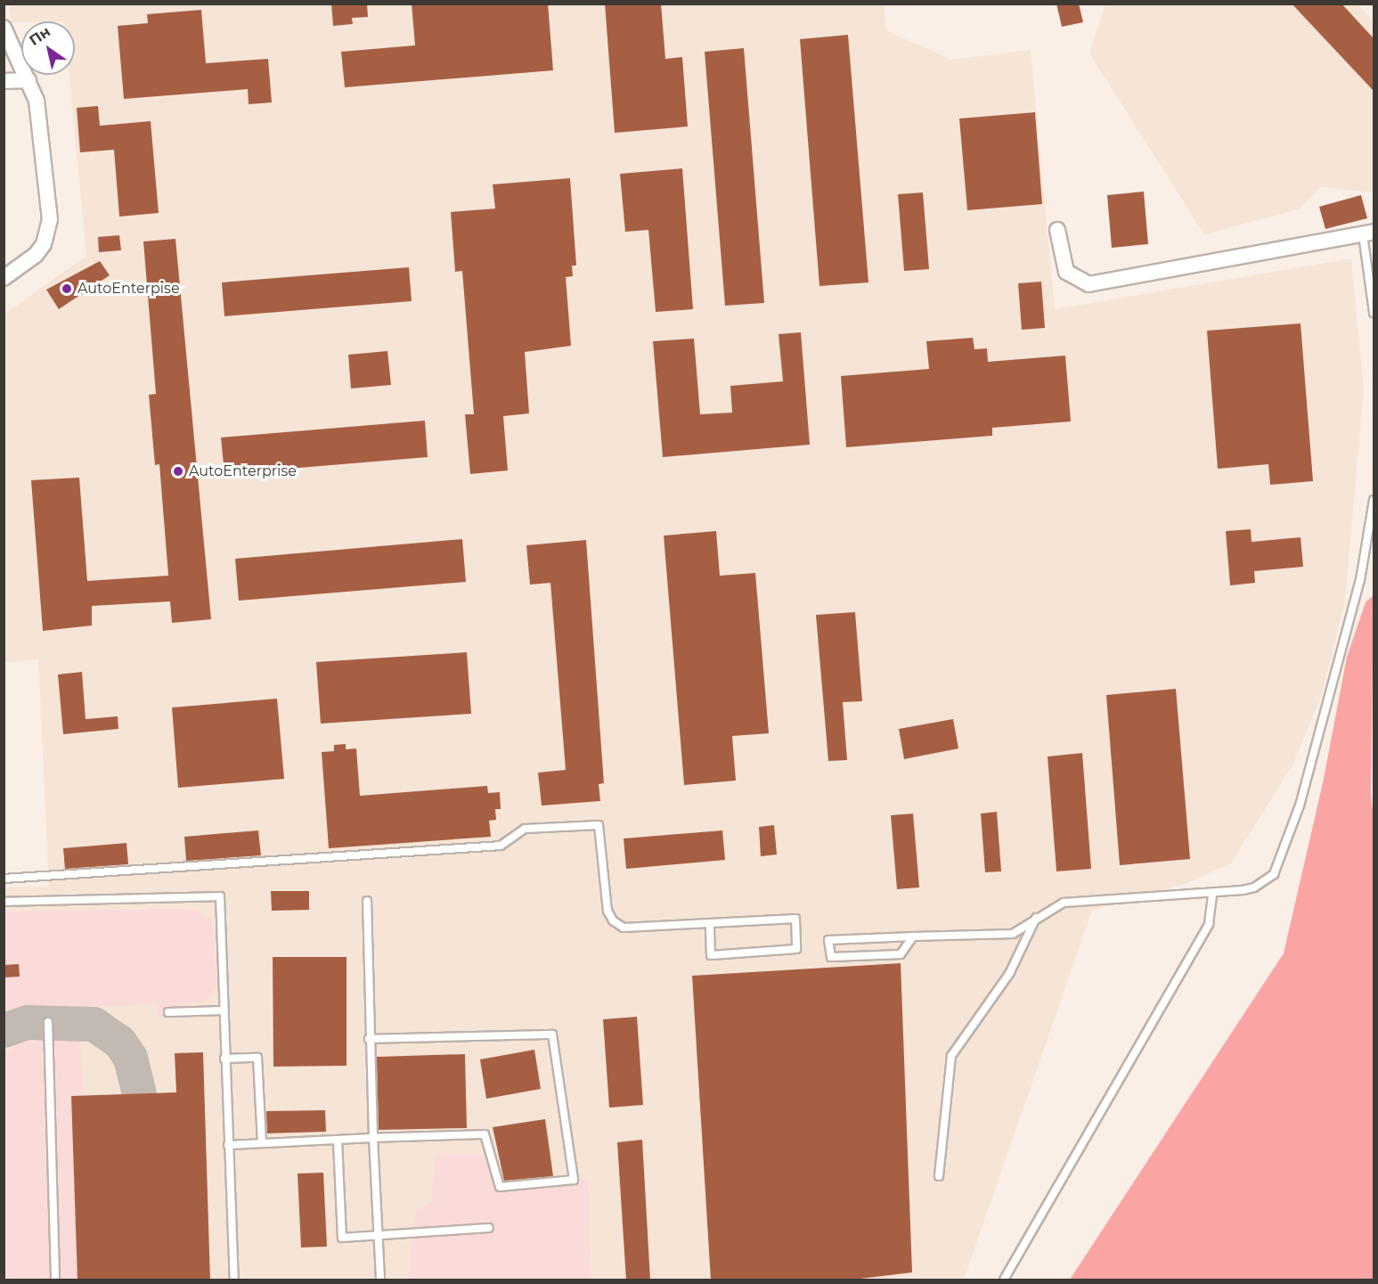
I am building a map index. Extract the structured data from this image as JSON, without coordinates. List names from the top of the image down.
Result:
{
  "places": ["AutoEnterpise", "AutoEnterprise"],
  "north": "top left"
}
